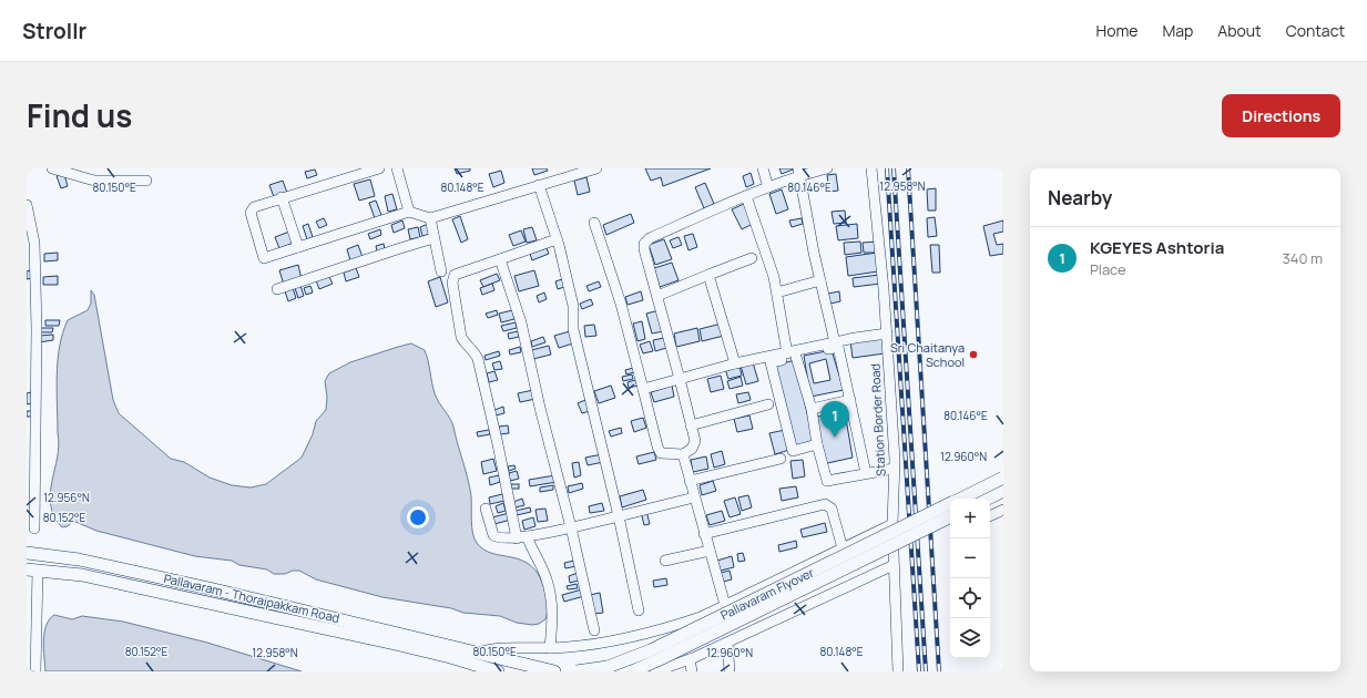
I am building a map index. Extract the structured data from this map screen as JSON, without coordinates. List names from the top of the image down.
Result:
{
  "streets": {
    "main road": ["Pallavaram Flyover", "Pallavaram - Thoraipakkam Road"],
    "street": ["Station Border Road"]
  },
  "places": ["Sri Chaitanya School"],
  "page": {
    "header": "Strollr",
    "nav": [
      "Home",
      "Map",
      "About",
      "Contact"
    ],
    "title": "Find us",
    "buttons": "Directions",
    "heading": "Nearby",
    "list": [
      {
        "mark": "1",
        "name": "KGEYES Ashtoria",
        "note": "Place",
        "value": "340 m"
      }
    ],
    "pins": "1",
    "map_buttons": ["+", "−"]
  },
  "coordinates": [
    "12.958°N",
    "80.150°E",
    "80.148°E",
    "80.146°E",
    "12.960°N",
    "12.956°N",
    "80.152°E"
  ]
}
